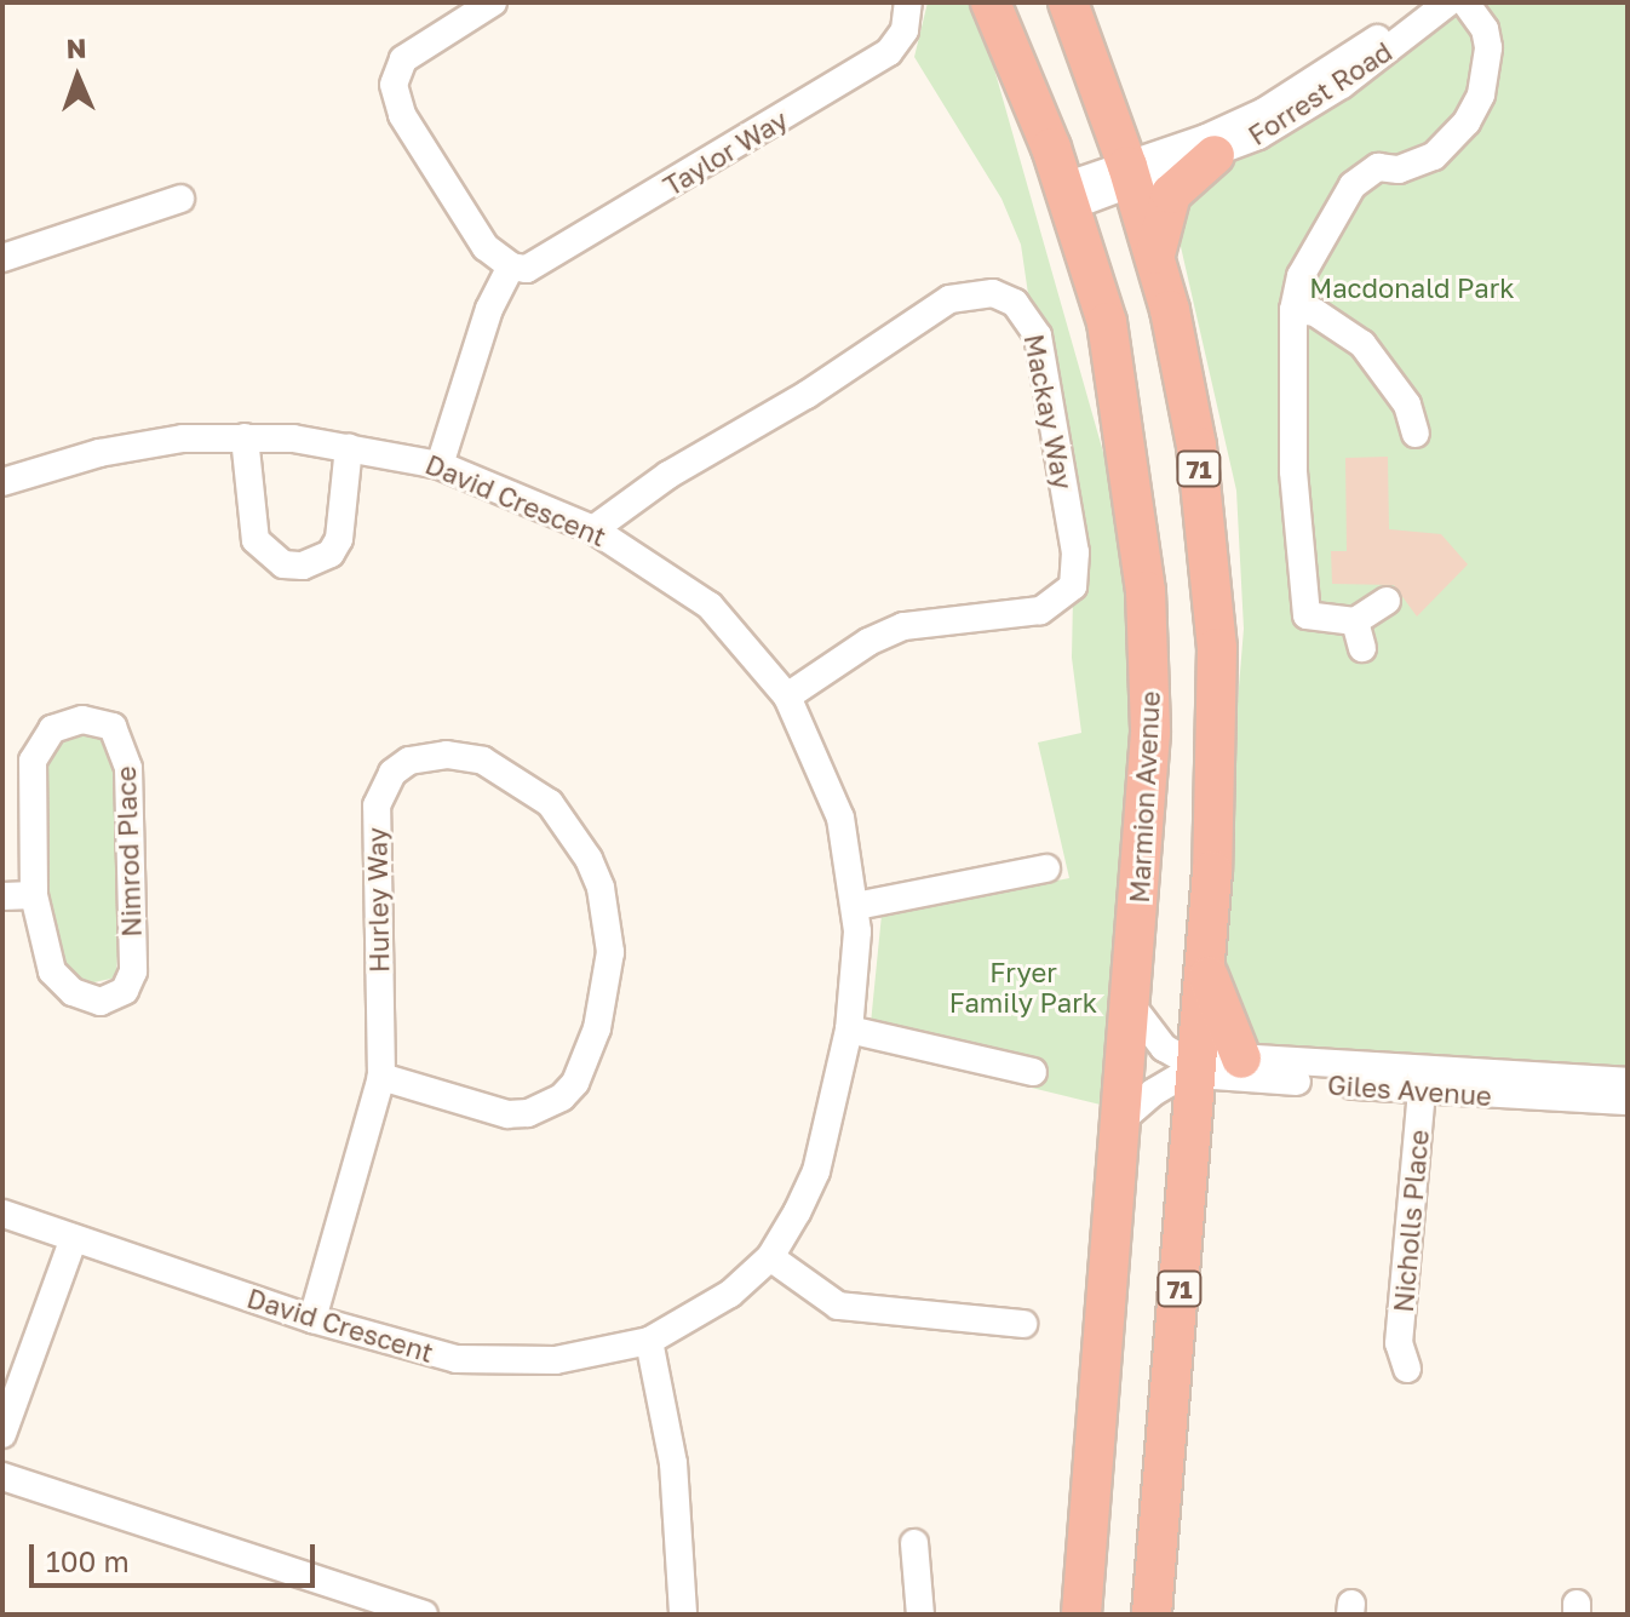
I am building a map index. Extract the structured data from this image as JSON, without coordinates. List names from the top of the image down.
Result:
{
  "streets": {
    "highway": ["71", "Marmion Avenue"],
    "street": [
      "Forrest Road",
      "Taylor Way",
      "Mackay Way",
      "David Crescent",
      "Nimrod Place",
      "Hurley Way",
      "Giles Avenue",
      "Nicholls Place"
    ]
  },
  "crossings": [
    ["Forrest Road", "71"],
    ["Forrest Road", "Marmion Avenue"],
    ["Mackay Way", "David Crescent"],
    ["71", "Giles Avenue"],
    ["David Crescent", "Hurley Way"],
    ["Marmion Avenue", "Giles Avenue"],
    ["Giles Avenue", "Nicholls Place"]
  ],
  "parks": ["Macdonald Park", "Fryer Family Park"],
  "scale_bar": "100 m",
  "north": "top"
}
